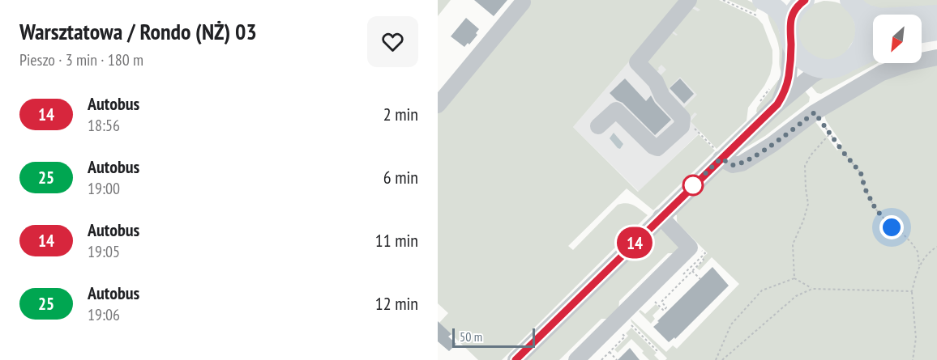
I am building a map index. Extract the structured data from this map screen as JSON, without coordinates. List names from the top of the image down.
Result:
{
  "lines": ["bus line 14"],
  "scale_bar": "50 m",
  "north": "bottom left",
  "page": {
    "heading": ["Warsztatowa / Rondo (NŻ) 03", "Pieszo · 3 min · 180 m"],
    "on_map": "14",
    "list": [
      {
        "mark": "14",
        "name": "Autobus",
        "note": "18:56",
        "value": "2 min"
      },
      {
        "mark": "25",
        "name": "Autobus",
        "note": "19:00",
        "value": "6 min"
      },
      {
        "mark": "14",
        "name": "Autobus",
        "note": "19:05",
        "value": "11 min"
      },
      {
        "mark": "25",
        "name": "Autobus",
        "note": "19:06",
        "value": "12 min"
      }
    ],
    "scale": "50 m"
  }
}
